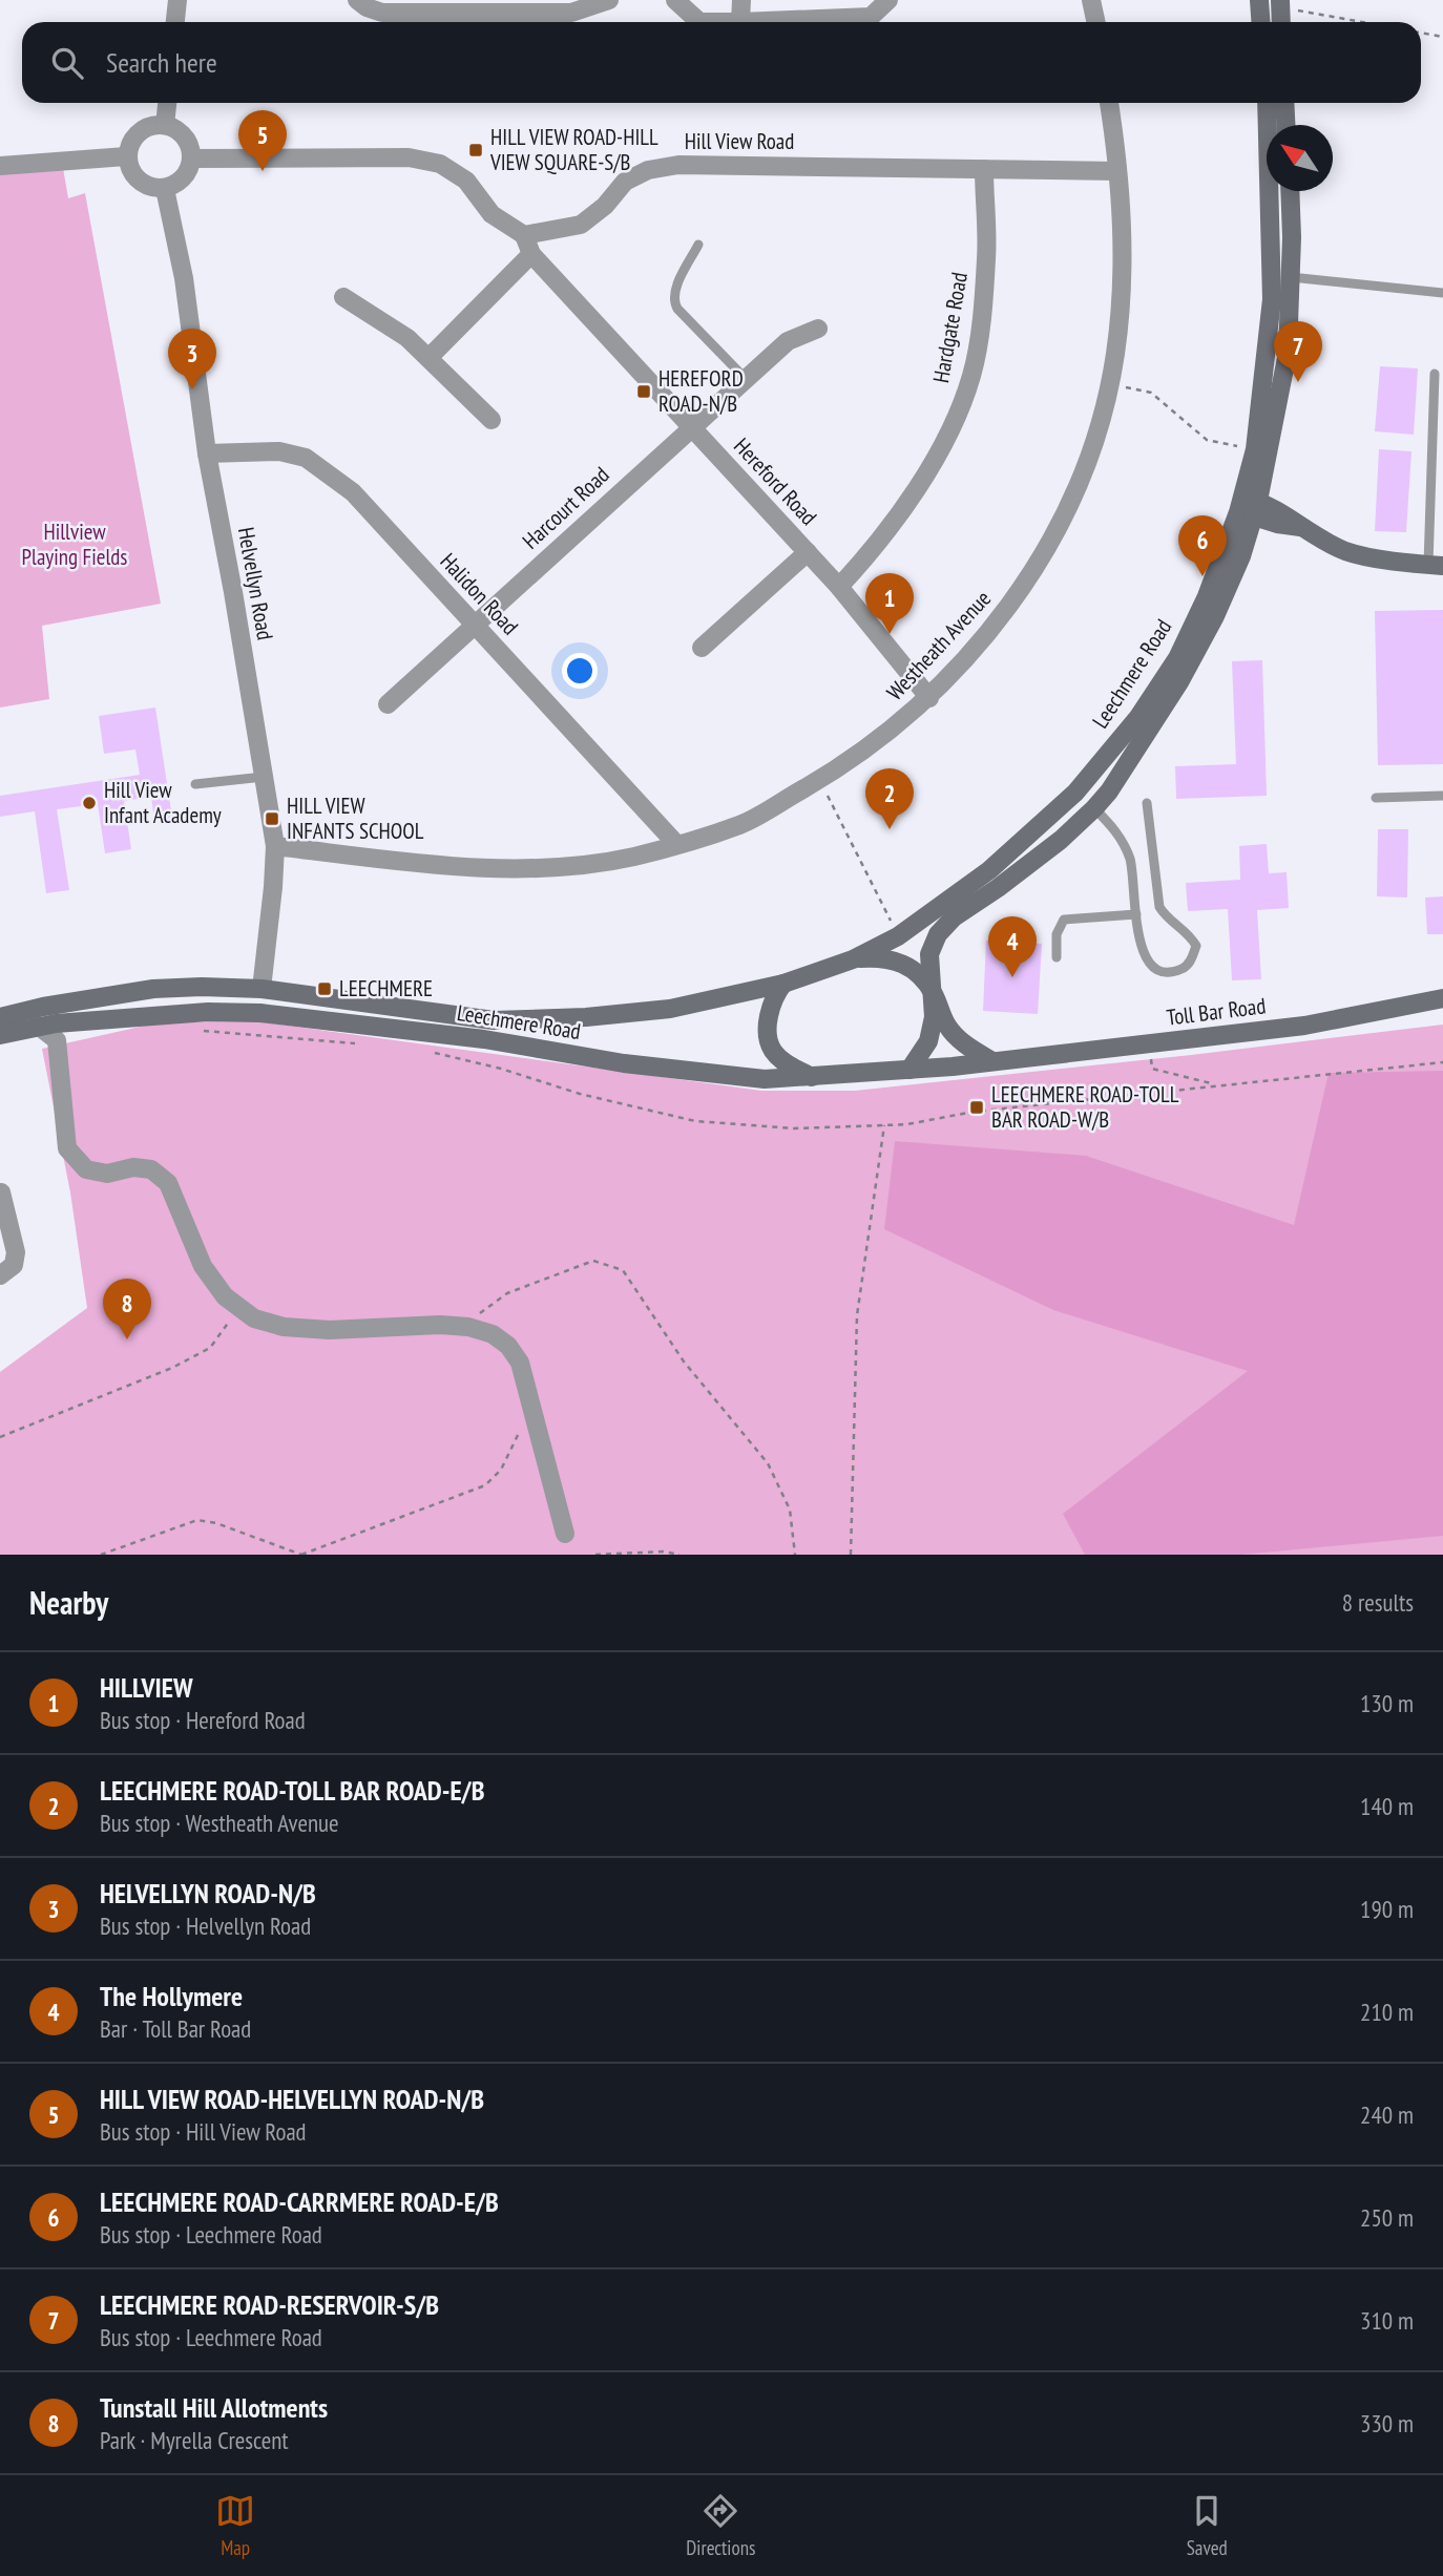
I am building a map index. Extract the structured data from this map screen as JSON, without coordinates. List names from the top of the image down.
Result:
{
  "streets": {
    "main road": ["Leechmere Road", "Toll Bar Road"],
    "street": [
      "Hill View Road",
      "Hardgate Road",
      "Hereford Road",
      "Harcourt Road",
      "Helvellyn Road",
      "Halidon Road",
      "Westheath Avenue"
    ]
  },
  "crossings": [
    ["Hill View Road", "Hardgate Road"],
    ["Hill View Road", "Hereford Road"],
    ["Hill View Road", "Westheath Avenue"],
    ["Hardgate Road", "Hereford Road"],
    ["Hereford Road", "Harcourt Road"],
    ["Hereford Road", "Westheath Avenue"],
    ["Harcourt Road", "Halidon Road"],
    ["Helvellyn Road", "Halidon Road"],
    ["Helvellyn Road", "Westheath Avenue"],
    ["Helvellyn Road", "Leechmere Road"],
    ["Halidon Road", "Westheath Avenue"],
    ["Leechmere Road", "Toll Bar Road"]
  ],
  "parks": ["Hillview Playing Fields"],
  "places": {
    "transit": [
      "HILL VIEW ROAD-HILL VIEW SQUARE-S/B",
      "HEREFORD ROAD-N/B",
      "HILL VIEW INFANTS SCHOOL",
      "LEECHMERE",
      "LEECHMERE ROAD-TOLL BAR ROAD-W/B"
    ],
    "other": ["Hill View Infant Academy"]
  },
  "north": "top left",
  "page": {
    "search": "Search here",
    "pins": [
      "5",
      "7",
      "3",
      "6",
      "1",
      "2",
      "4",
      "8"
    ],
    "heading": ["Nearby", "8 results"],
    "list": [
      {
        "mark": "1",
        "name": "HILLVIEW",
        "note": "Bus stop · Hereford Road",
        "value": "130 m"
      },
      {
        "mark": "2",
        "name": "LEECHMERE ROAD-TOLL BAR ROAD-E/B",
        "note": "Bus stop · Westheath Avenue",
        "value": "140 m"
      },
      {
        "mark": "3",
        "name": "HELVELLYN ROAD-N/B",
        "note": "Bus stop · Helvellyn Road",
        "value": "190 m"
      },
      {
        "mark": "4",
        "name": "The Hollymere",
        "note": "Bar · Toll Bar Road",
        "value": "210 m"
      },
      {
        "mark": "5",
        "name": "HILL VIEW ROAD-HELVELLYN ROAD-N/B",
        "note": "Bus stop · Hill View Road",
        "value": "240 m"
      },
      {
        "mark": "6",
        "name": "LEECHMERE ROAD-CARRMERE ROAD-E/B",
        "note": "Bus stop · Leechmere Road",
        "value": "250 m"
      },
      {
        "mark": "7",
        "name": "LEECHMERE ROAD-RESERVOIR-S/B",
        "note": "Bus stop · Leechmere Road",
        "value": "310 m"
      },
      {
        "mark": "8",
        "name": "Tunstall Hill Allotments",
        "note": "Park · Myrella Crescent",
        "value": "330 m"
      }
    ],
    "nav": ["Map", "Directions", "Saved"]
  }
}
